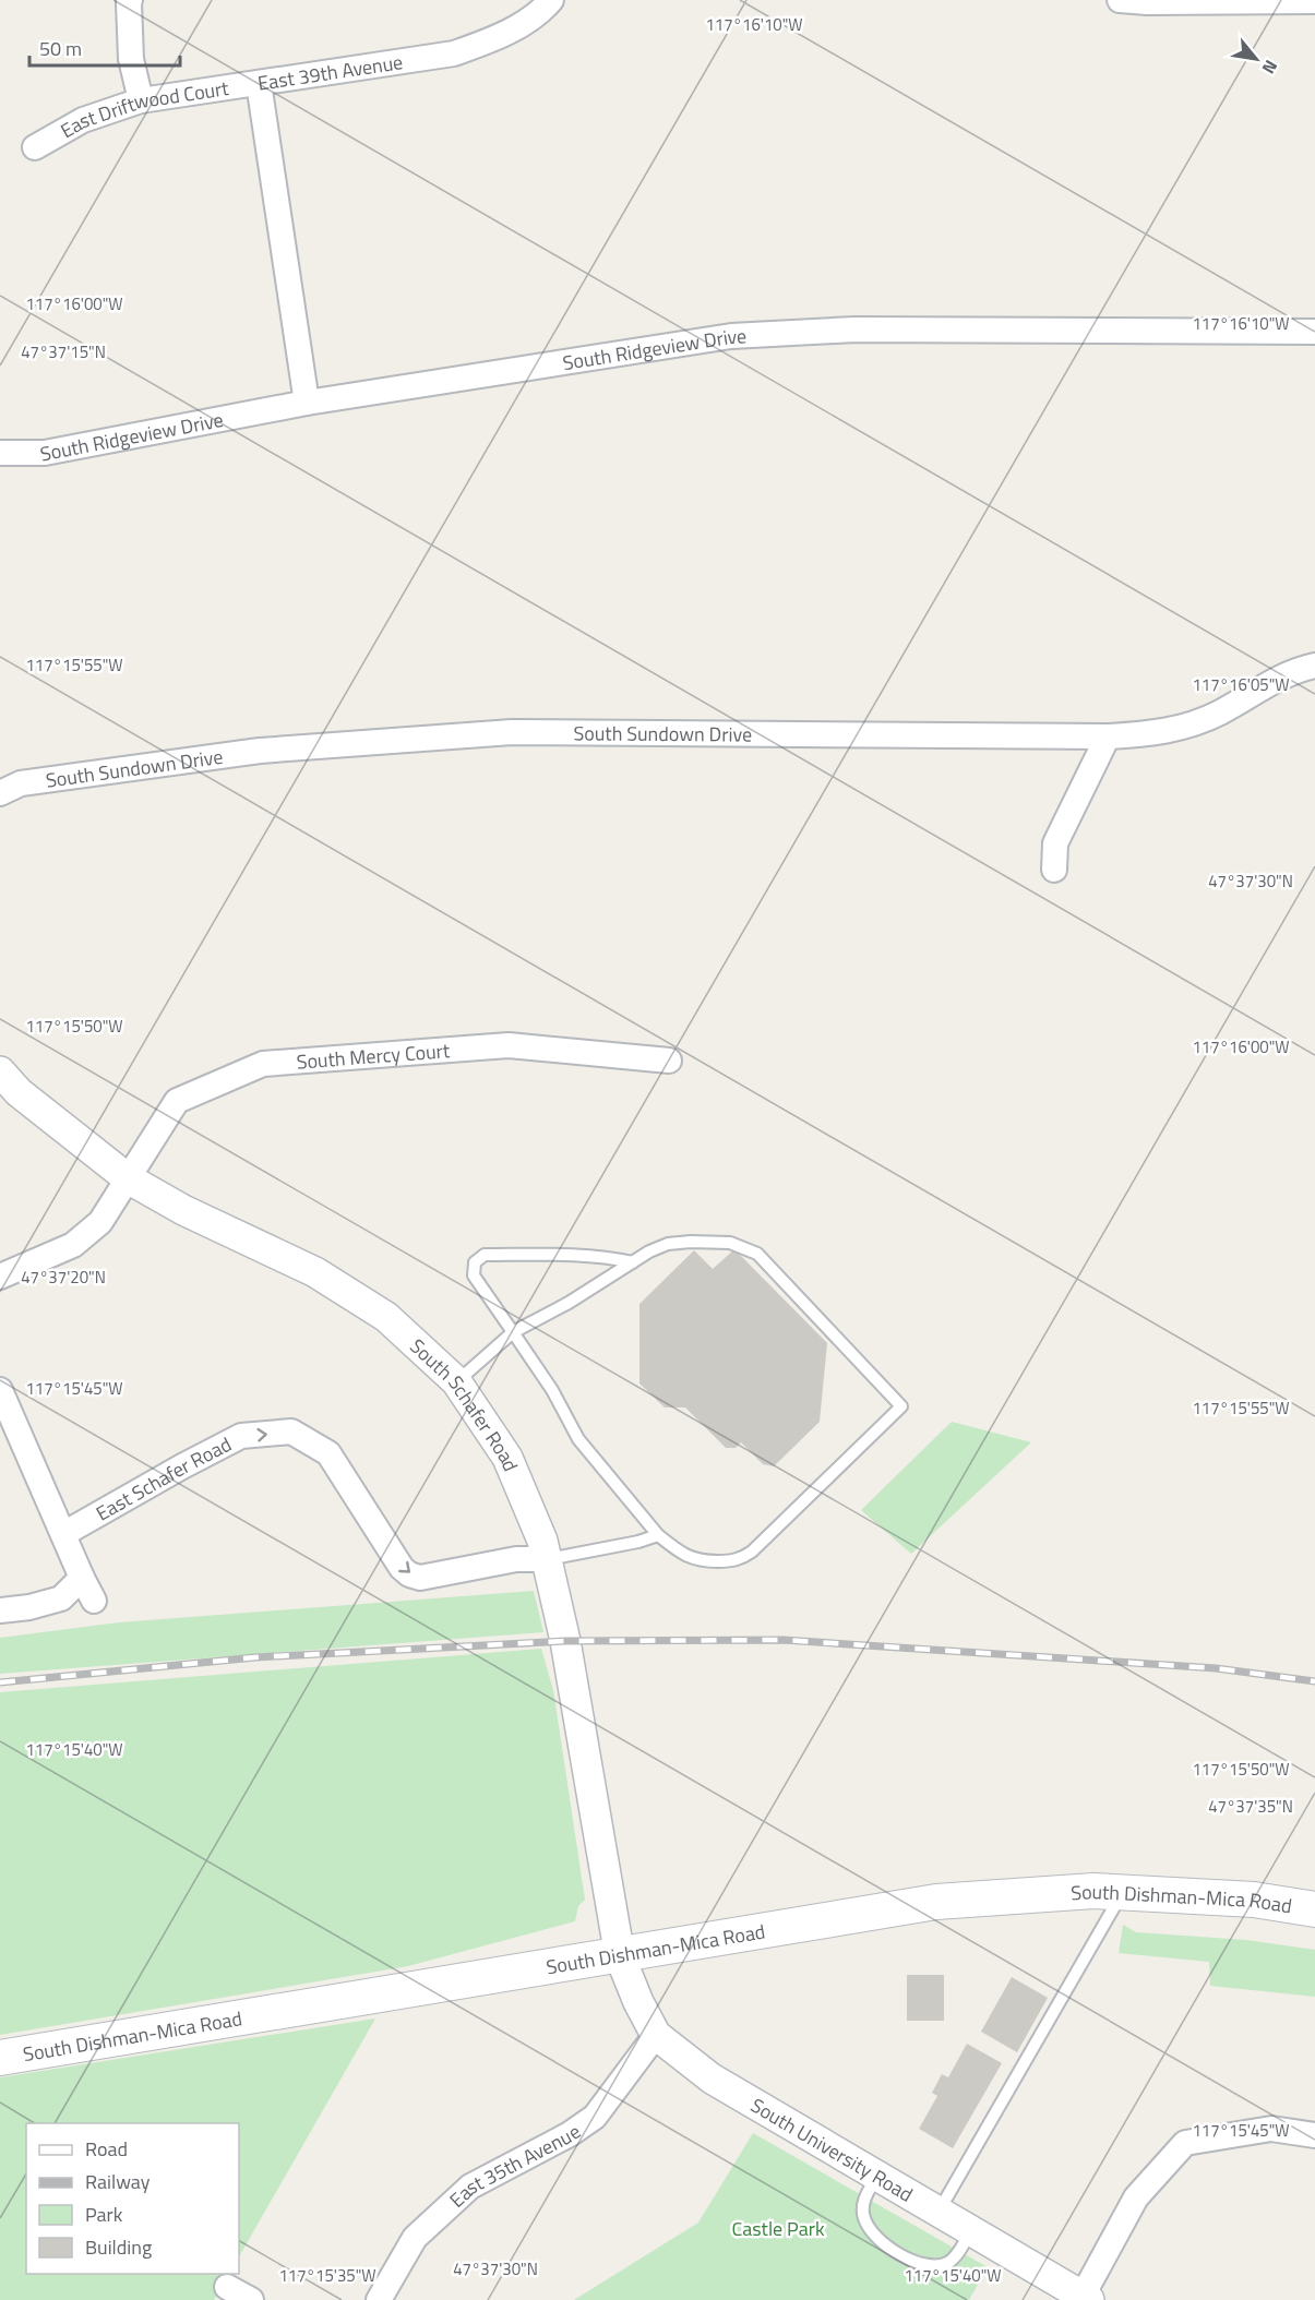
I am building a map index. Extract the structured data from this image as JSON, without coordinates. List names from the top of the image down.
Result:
{
  "streets": {
    "main road": ["South Dishman-Mica Road"],
    "street": [
      "East 39th Avenue",
      "East Driftwood Court",
      "South Ridgeview Drive",
      "South Sundown Drive",
      "South Mercy Court",
      "South Schafer Road",
      "East Schafer Road",
      "South University Road",
      "East 35th Avenue"
    ]
  },
  "crossings": [
    ["East 39th Avenue", "East Driftwood Court"],
    ["East 39th Avenue", "South Ridgeview Drive"],
    ["South Mercy Court", "South Schafer Road"],
    ["South Schafer Road", "East Schafer Road"],
    ["South Schafer Road", "South Dishman-Mica Road"],
    ["South Schafer Road", "South University Road"],
    ["South Dishman-Mica Road", "South University Road"],
    ["South University Road", "East 35th Avenue"]
  ],
  "one_way": ["East Schafer Road"],
  "parks": ["Castle Park"],
  "legend": [
    "Road",
    "Railway",
    "Park",
    "Building"
  ],
  "scale_bar": "50 m",
  "north": "bottom right",
  "coordinates": [
    "117°16'10\"W",
    "117°16'00\"W",
    "47°37'15\"N",
    "117°15'55\"W",
    "117°16'05\"W",
    "47°37'30\"N",
    "117°15'50\"W",
    "47°37'20\"N",
    "117°15'45\"W",
    "117°15'40\"W",
    "47°37'35\"N",
    "117°15'35\"W"
  ]
}
